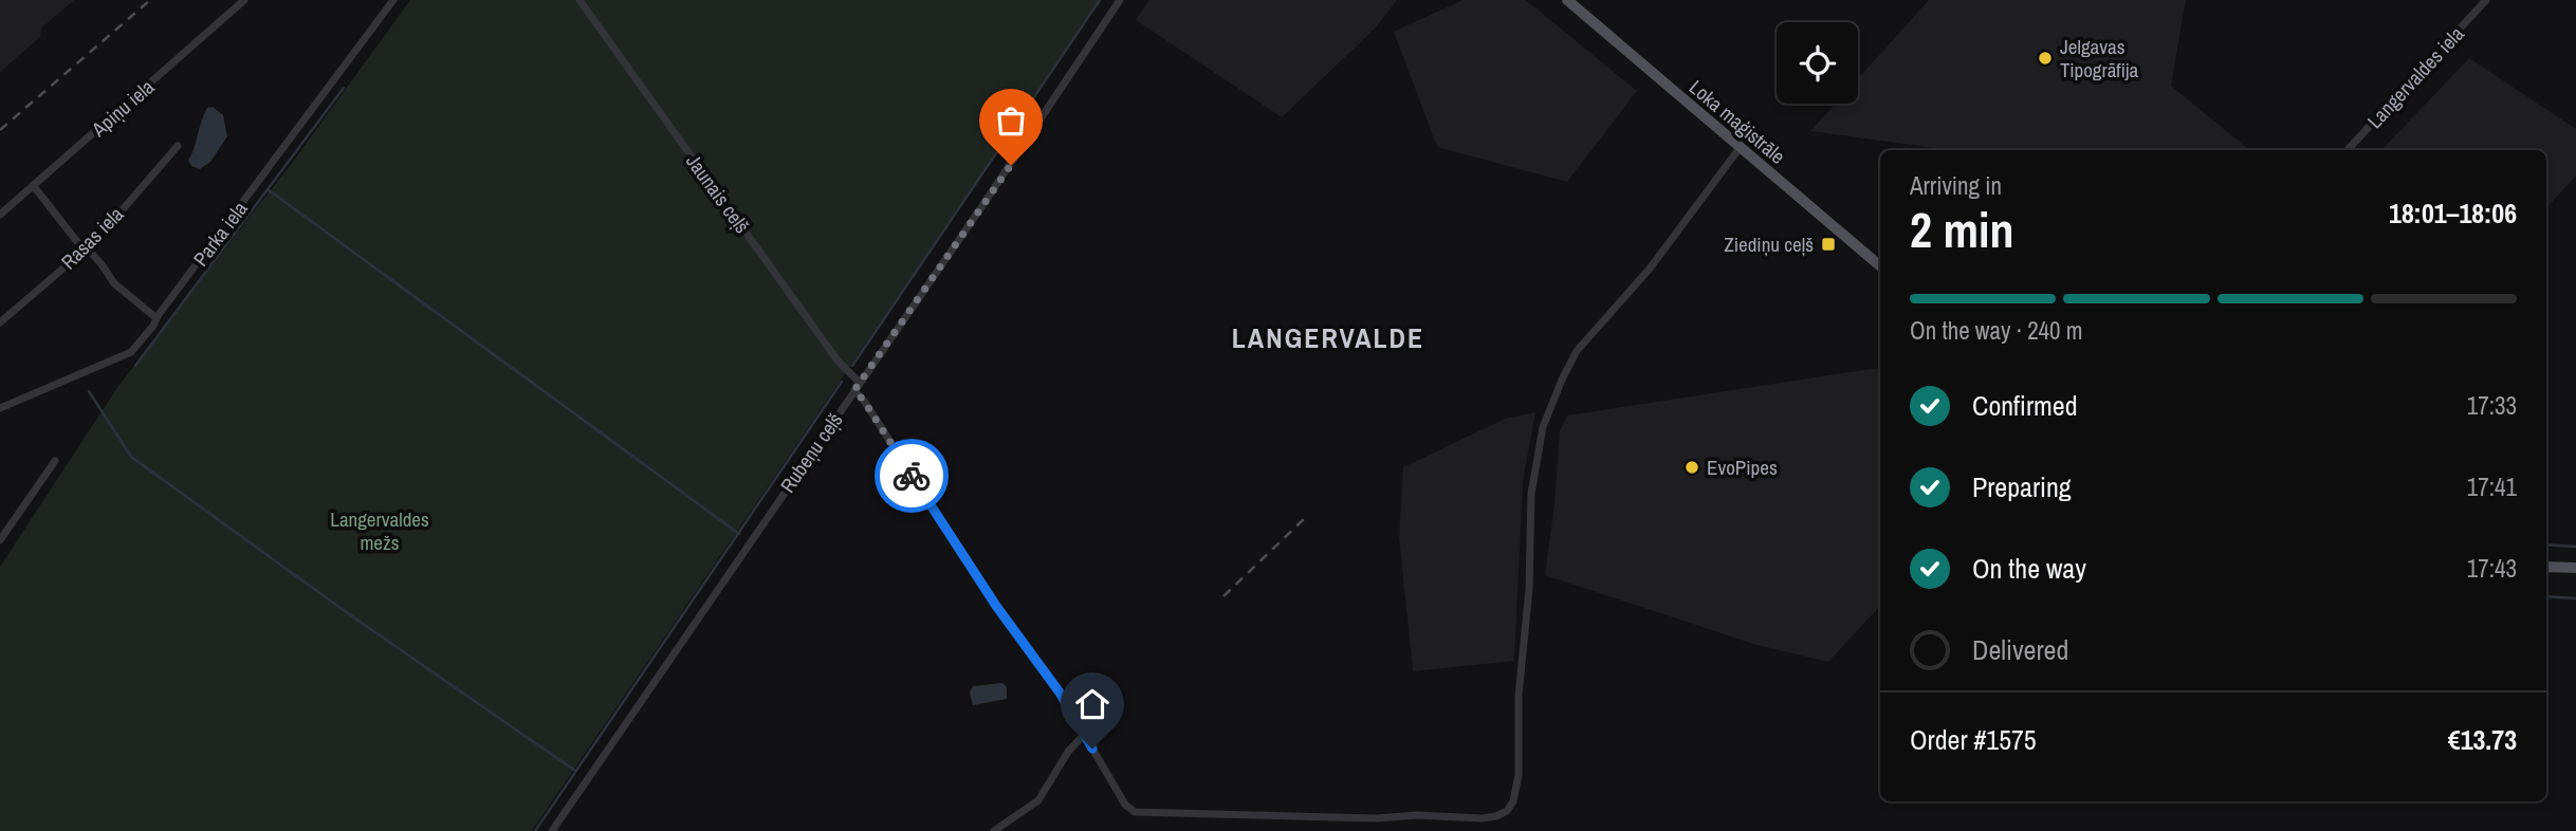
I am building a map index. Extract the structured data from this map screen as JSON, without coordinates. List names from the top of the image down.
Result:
{
  "streets": {
    "main road": ["Loka maģistrāle"],
    "street": [
      "Langervaldes iela",
      "Apiņu iela",
      "Jaunais ceļš",
      "Parka iela",
      "Rasas iela",
      "Rubeņu ceļš"
    ]
  },
  "crossings": [
    ["Jaunais ceļš", "Rubeņu ceļš"]
  ],
  "districts": ["LANGERVALDE"],
  "parks": ["Langervaldes mežs"],
  "places": {
    "other": ["Jelgavas Tipogrāfija", "EvoPipes"],
    "transit": ["Ziediņu ceļš"]
  },
  "page": {
    "heading": ["2 min", "Arriving in", "18:01–18:06"],
    "panel": ["Order #1575", "€13.73"],
    "bar": "On the way · 240 m",
    "list": [
      ["Confirmed", "17:33"],
      ["Preparing", "17:41"],
      ["On the way", "17:43"],
      "Delivered"
    ]
  }
}
